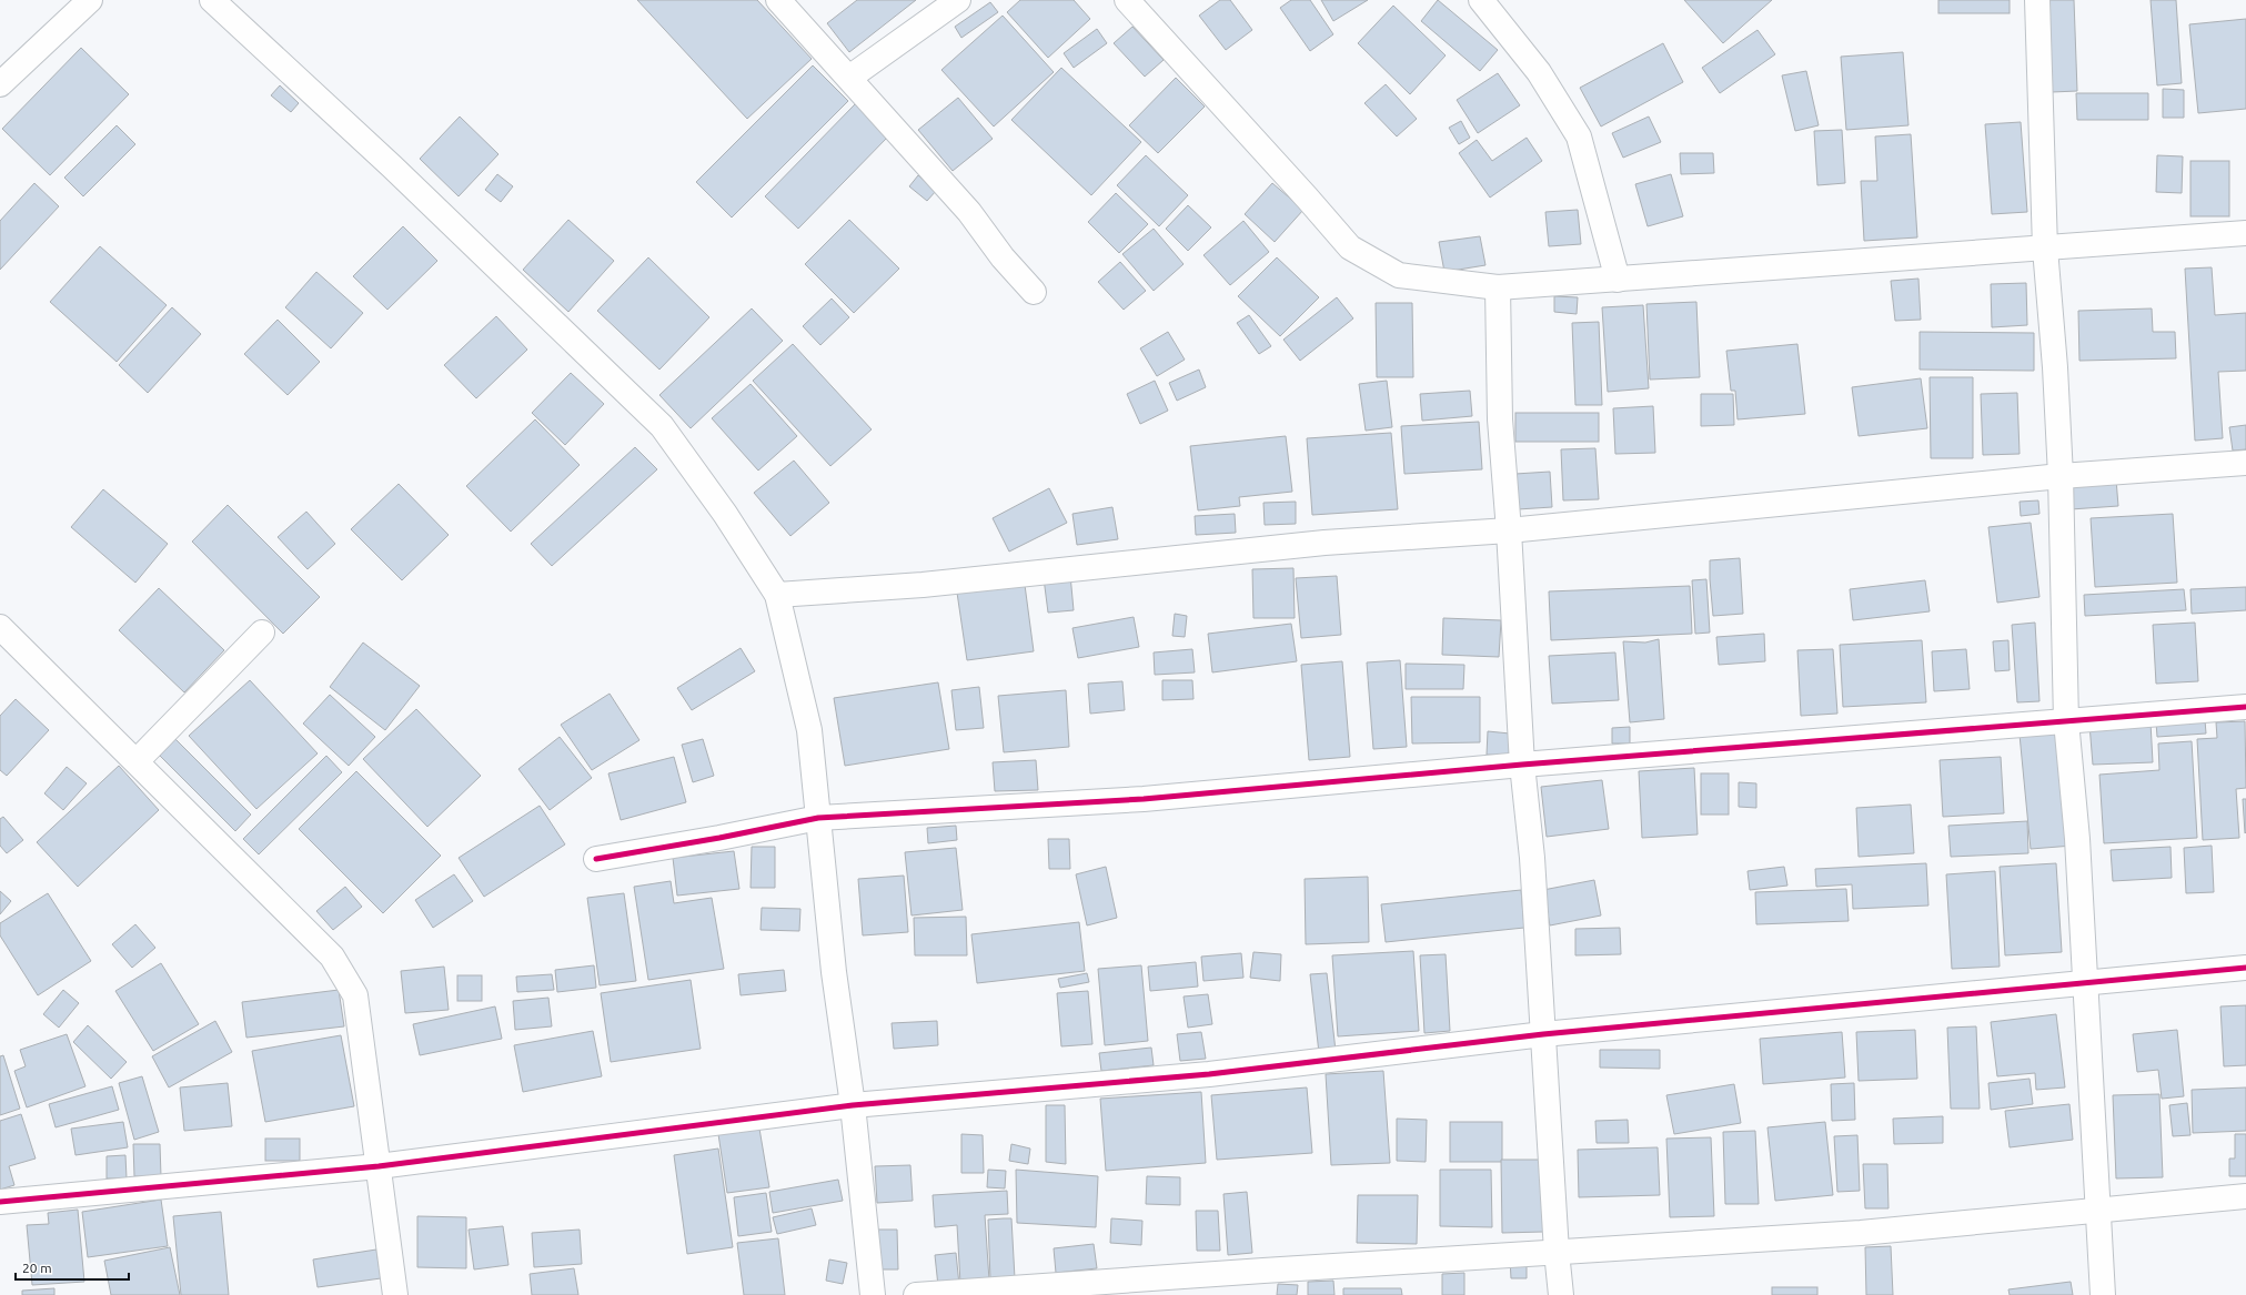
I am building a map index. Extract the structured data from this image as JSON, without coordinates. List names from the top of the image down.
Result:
{
  "scale_bar": "20 m"
}
